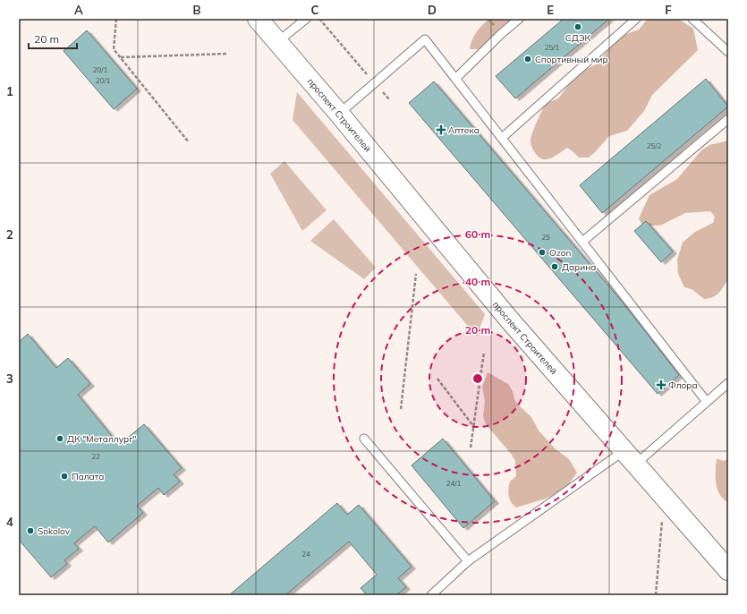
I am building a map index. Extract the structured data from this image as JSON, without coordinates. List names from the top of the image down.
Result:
{
  "streets": {
    "street": ["проспект Строителей"]
  },
  "places": {
    "other": [
      "СДЭК",
      "Спортивный мир",
      "Ozon",
      "Дарина",
      "ДК \"Металлург\"",
      "Палата",
      "Sokolov"
    ],
    "health": ["Аптека", "Флора"]
  },
  "house_numbers": [
    "25/1",
    "20/1",
    "20/1",
    "25/2",
    "25",
    "22",
    "24/1",
    "24"
  ],
  "scale_bar": "20 m",
  "grid": {
    "columns": [
      "A",
      "B",
      "C",
      "D",
      "E",
      "F"
    ],
    "rows": [
      "1",
      "2",
      "3",
      "4"
    ]
  },
  "rings": ["60 m", "40 m", "20 m"]
}
